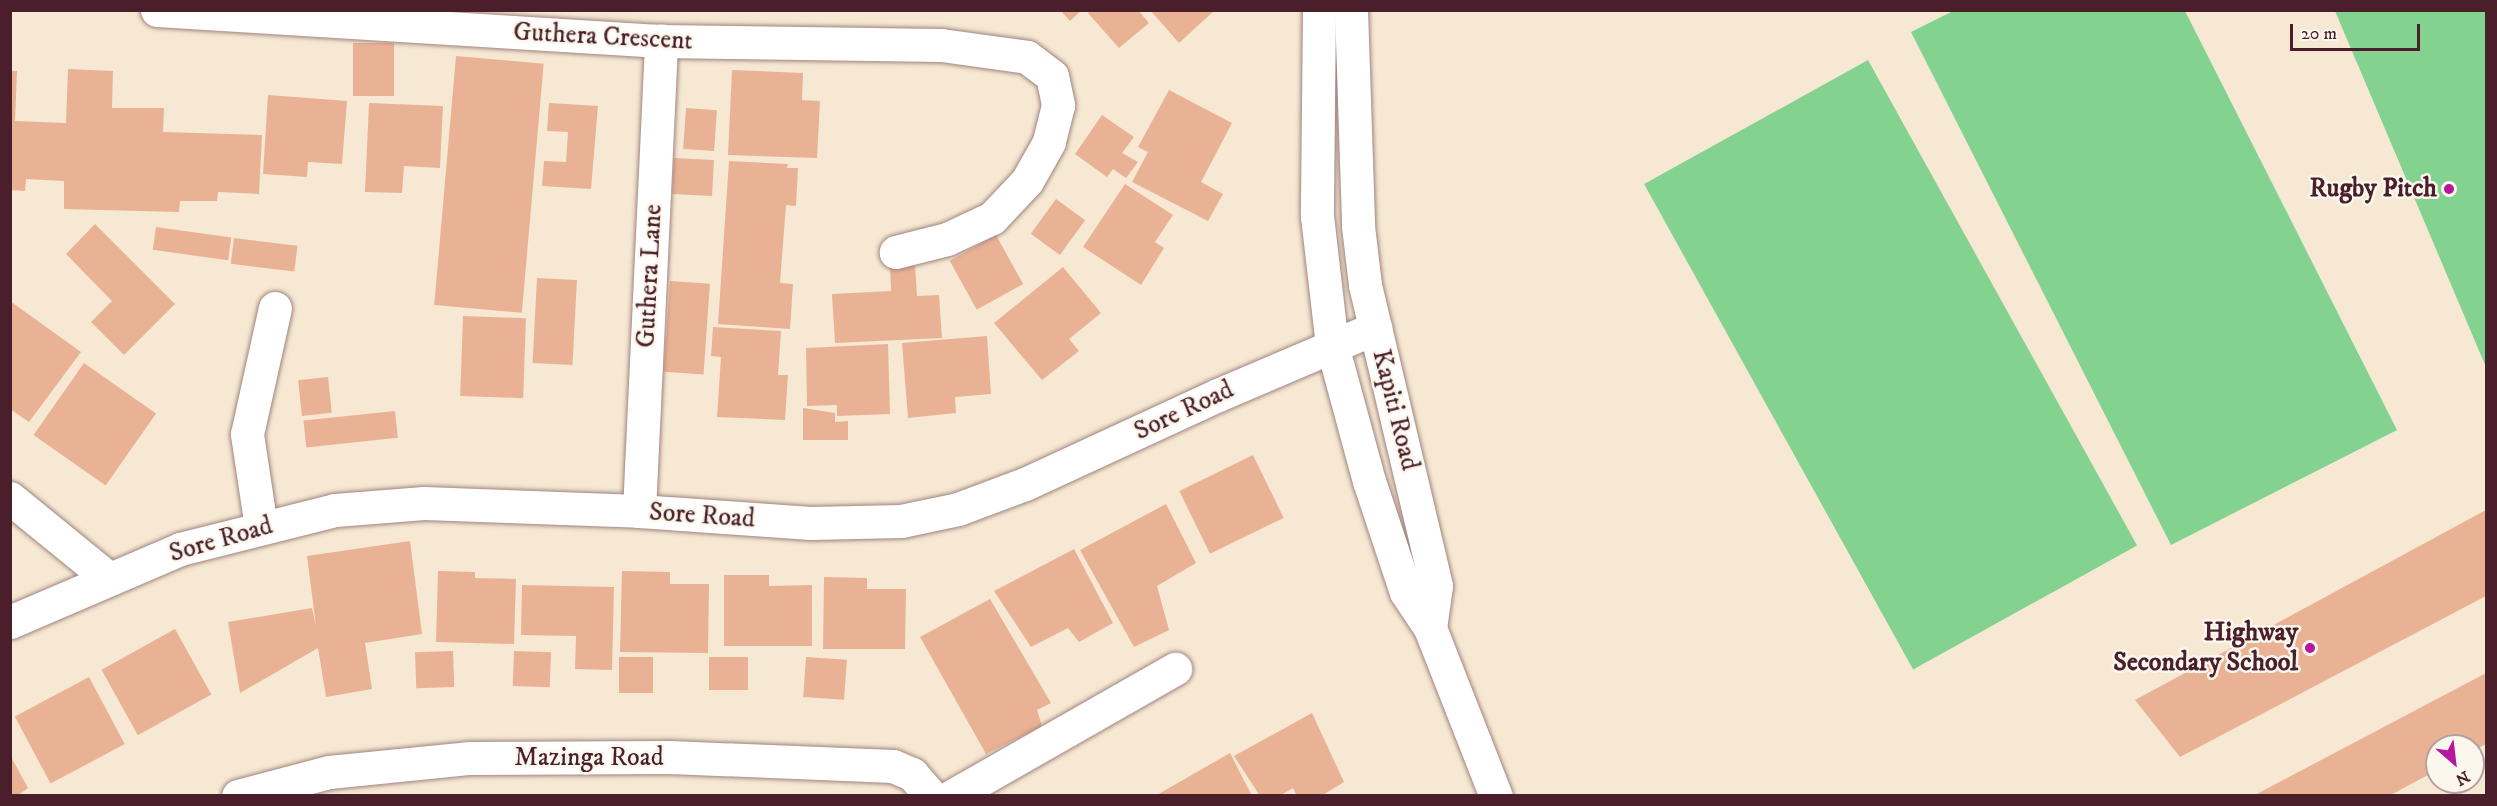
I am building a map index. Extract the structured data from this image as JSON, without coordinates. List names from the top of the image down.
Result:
{
  "streets": {
    "street": [
      "Guthera Crescent",
      "Guthera Lane",
      "Kapiti Road",
      "Sore Road",
      "Mazinga Road"
    ]
  },
  "crossings": [
    ["Guthera Crescent", "Guthera Lane"],
    ["Guthera Lane", "Sore Road"],
    ["Kapiti Road", "Sore Road"]
  ],
  "places": ["Rugby Pitch", "Highway Secondary School"],
  "scale_bar": "20 m",
  "north": "bottom right"
}
